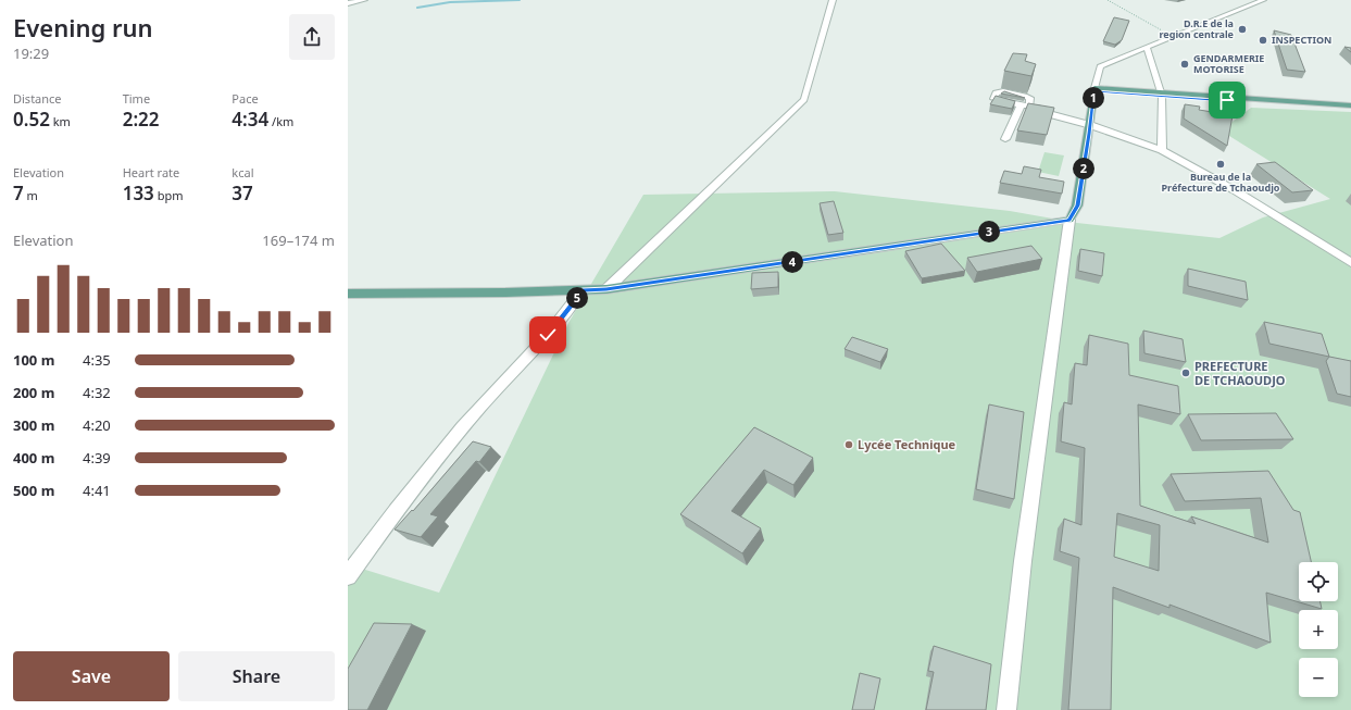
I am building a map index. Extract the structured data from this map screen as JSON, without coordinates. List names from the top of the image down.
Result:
{
  "places": [
    "D.R.E de la region centrale",
    "INSPECTION",
    "GENDARMERIE MOTORISE",
    "Bureau de la Préfecture de Tchaoudjo",
    "PREFECTURE DE TCHAOUDJO",
    "Lycée Technique"
  ],
  "page": {
    "heading": ["Evening run", "19:29"],
    "stats": [
      ["Distance", "0.52 km"],
      ["Time", "2:22"],
      ["Pace", "4:34 /km"],
      ["Elevation", "7 m"],
      ["Heart rate", "133 bpm"],
      ["kcal", "37"]
    ],
    "pins": [
      "1",
      "2",
      "3",
      "4",
      "5"
    ],
    "chart": ["Elevation", "169–174 m"],
    "list": [
      {
        "name": "100 m",
        "note": "4:35"
      },
      {
        "name": "200 m",
        "note": "4:32"
      },
      {
        "name": "300 m",
        "note": "4:20"
      },
      {
        "name": "400 m",
        "note": "4:39"
      },
      {
        "name": "500 m",
        "note": "4:41"
      }
    ],
    "map_buttons": ["+", "−"],
    "buttons": ["Save", "Share"]
  }
}
